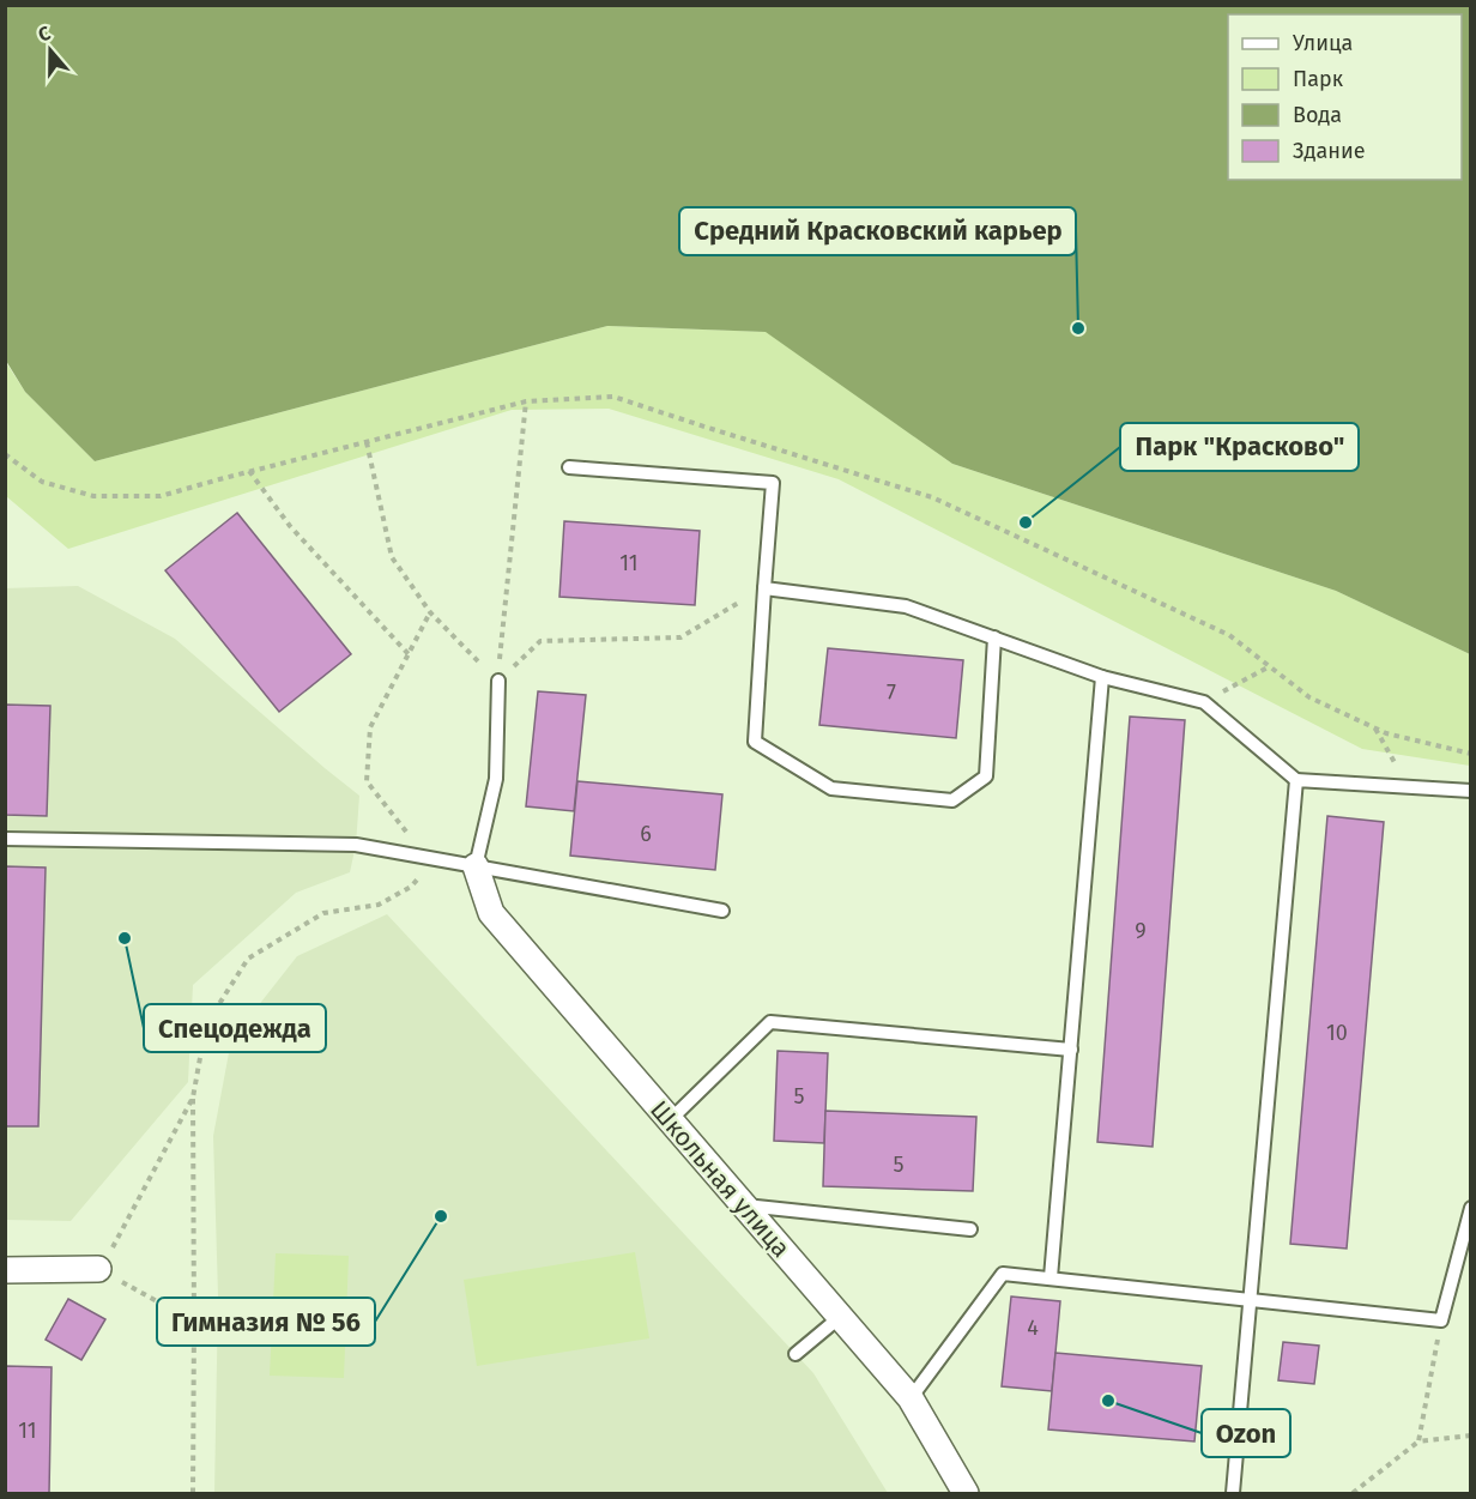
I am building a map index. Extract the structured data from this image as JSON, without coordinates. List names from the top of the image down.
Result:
{
  "streets": {
    "street": ["Школьная улица"]
  },
  "places": [
    "Средний Красковский карьер",
    "Парк \"Красково\"",
    "Спецодежда",
    "Гимназия № 56",
    "Ozon"
  ],
  "house_numbers": [
    "11",
    "7",
    "6",
    "9",
    "10",
    "5",
    "5",
    "4",
    "11"
  ],
  "legend": [
    "Улица",
    "Парк",
    "Вода",
    "Здание"
  ],
  "north": "top"
}
